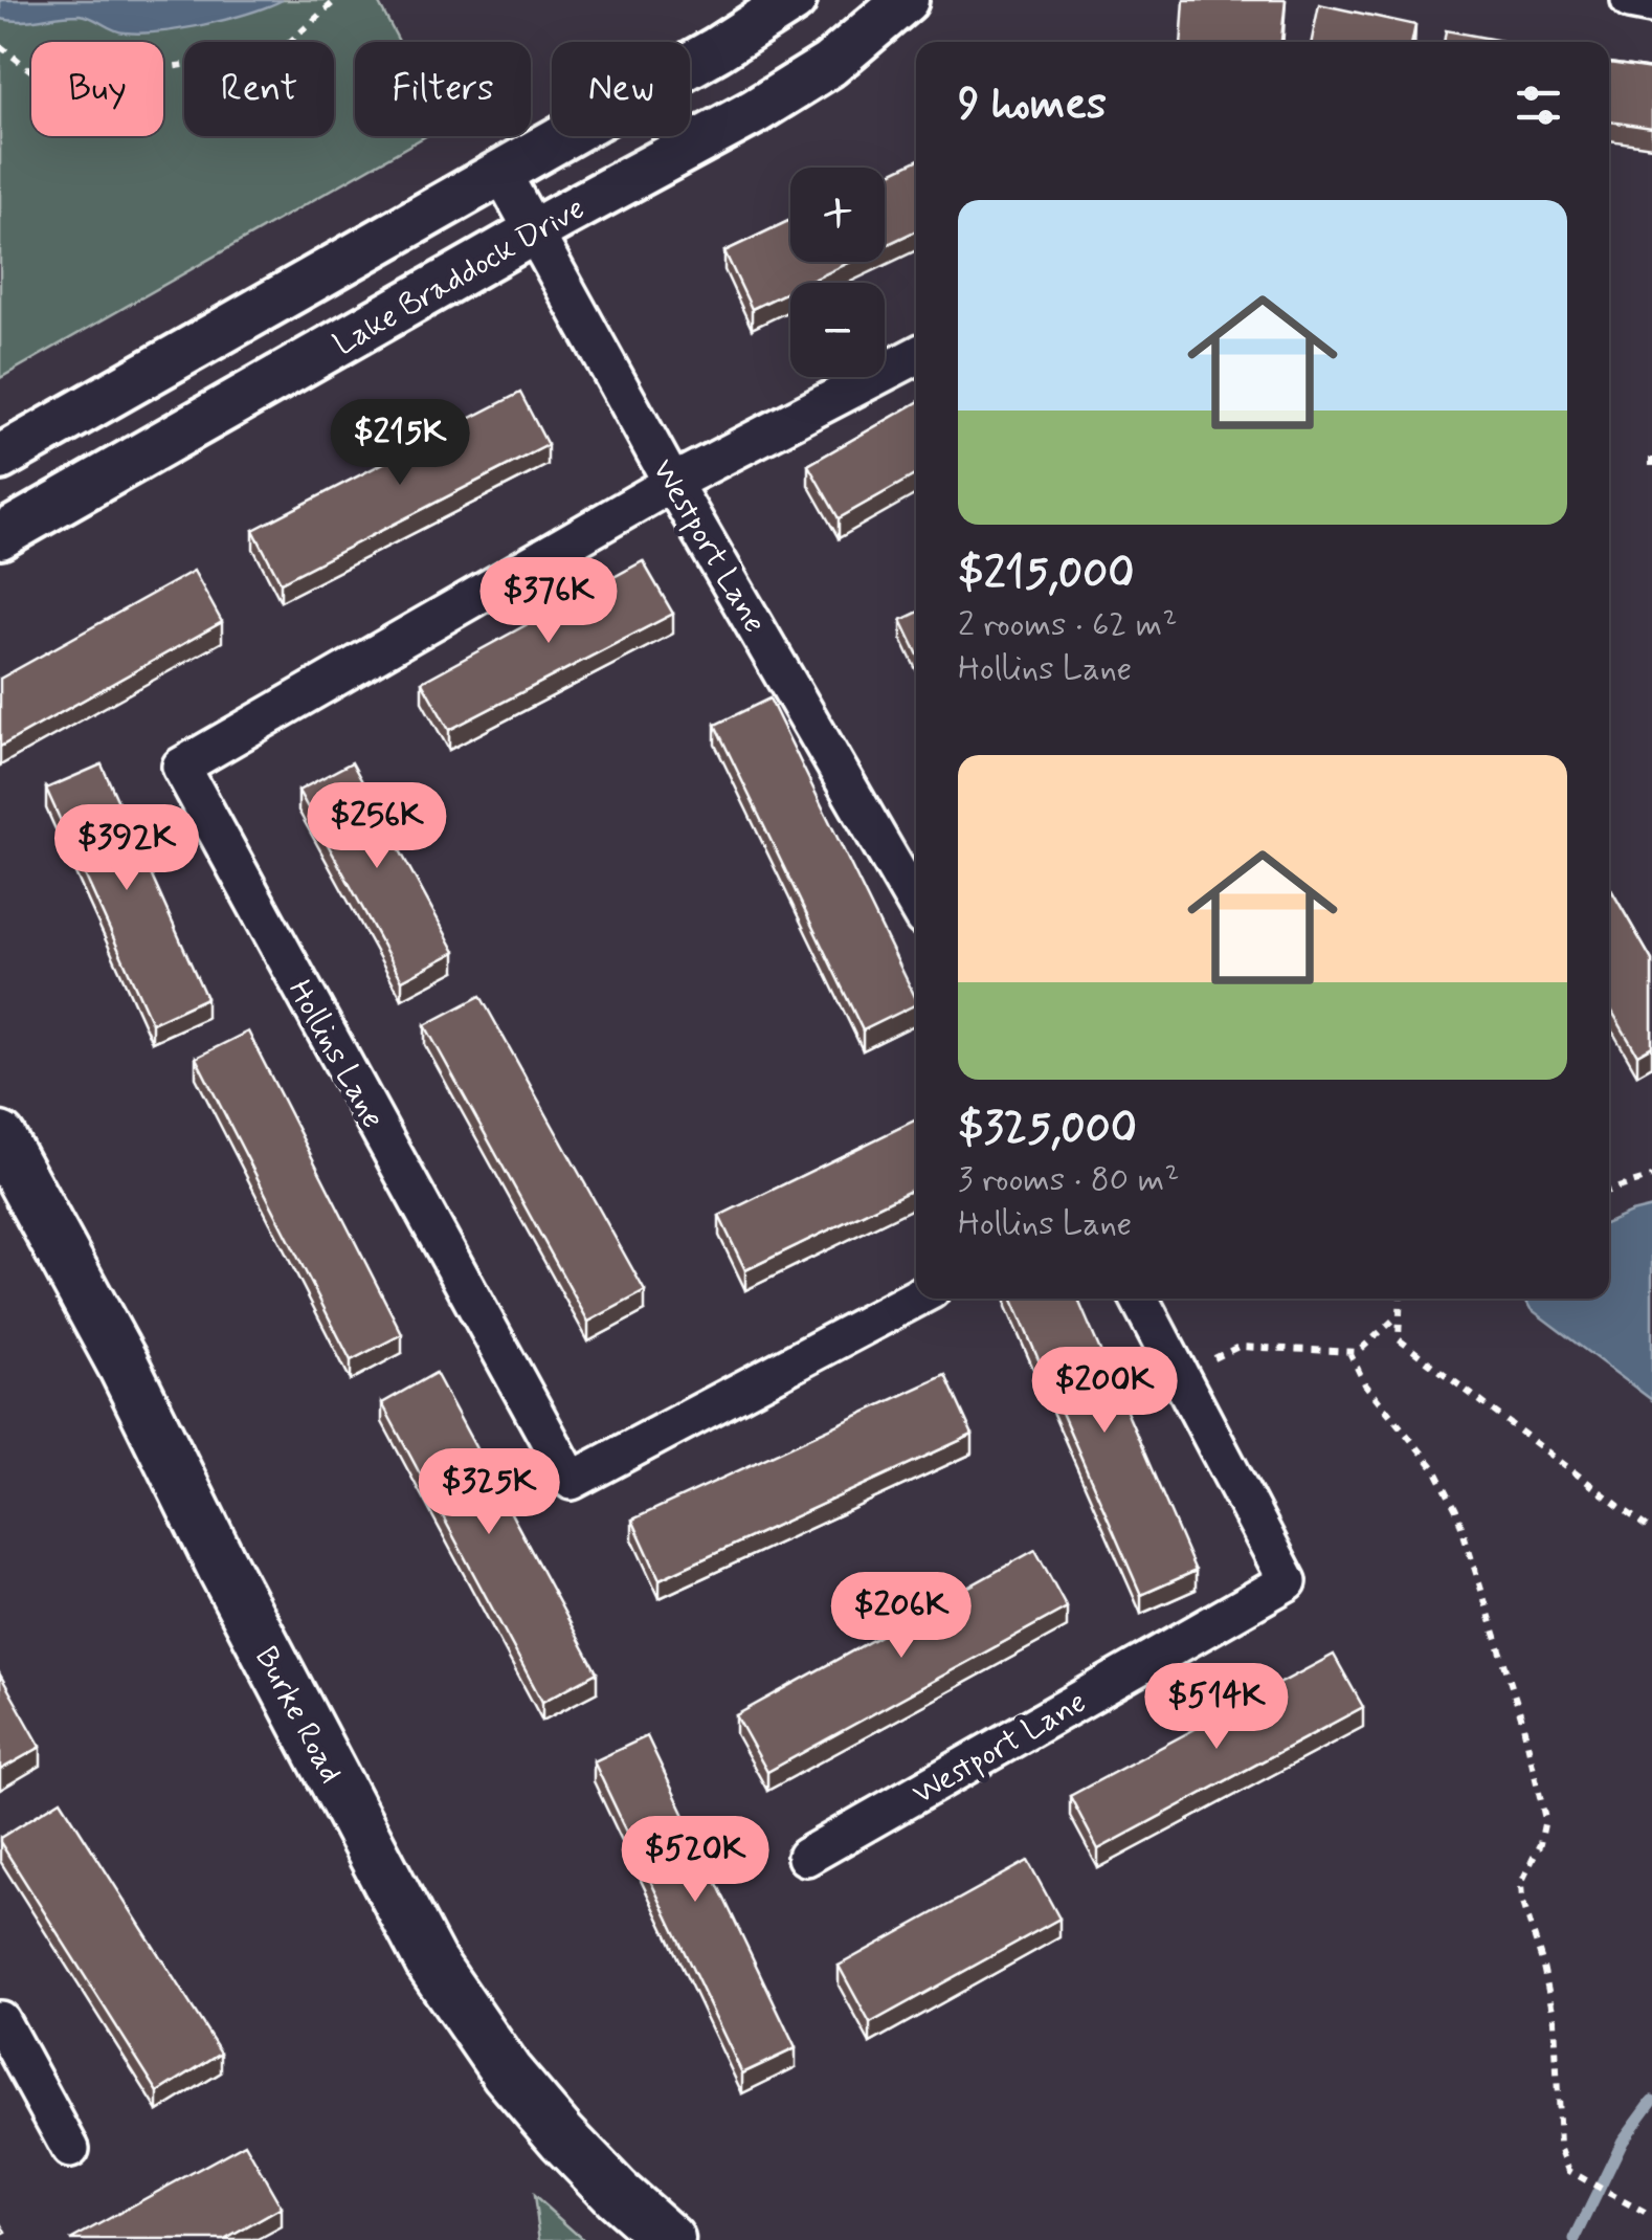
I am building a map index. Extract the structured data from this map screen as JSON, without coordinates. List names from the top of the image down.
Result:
{
  "streets": {
    "main road": ["Burke Road"],
    "street": ["Lake Braddock Drive", "Westport Lane", "Hollins Lane"]
  },
  "crossings": [
    ["Lake Braddock Drive", "Westport Lane"],
    ["Westport Lane", "Hollins Lane"]
  ],
  "page": {
    "chip": [
      "Buy",
      "Rent",
      "Filters",
      "New"
    ],
    "heading": "9 homes",
    "map_buttons": ["+", "−"],
    "list": [
      {
        "name": "$215,000",
        "note": "2 rooms · 62 m² · Hollins Lane"
      },
      {
        "name": "$325,000",
        "note": "3 rooms · 80 m² · Hollins Lane"
      }
    ],
    "price": [
      "$215K",
      "$376K",
      "$256K",
      "$392K",
      "$200K",
      "$325K",
      "$206K",
      "$514K",
      "$520K"
    ]
  }
}
